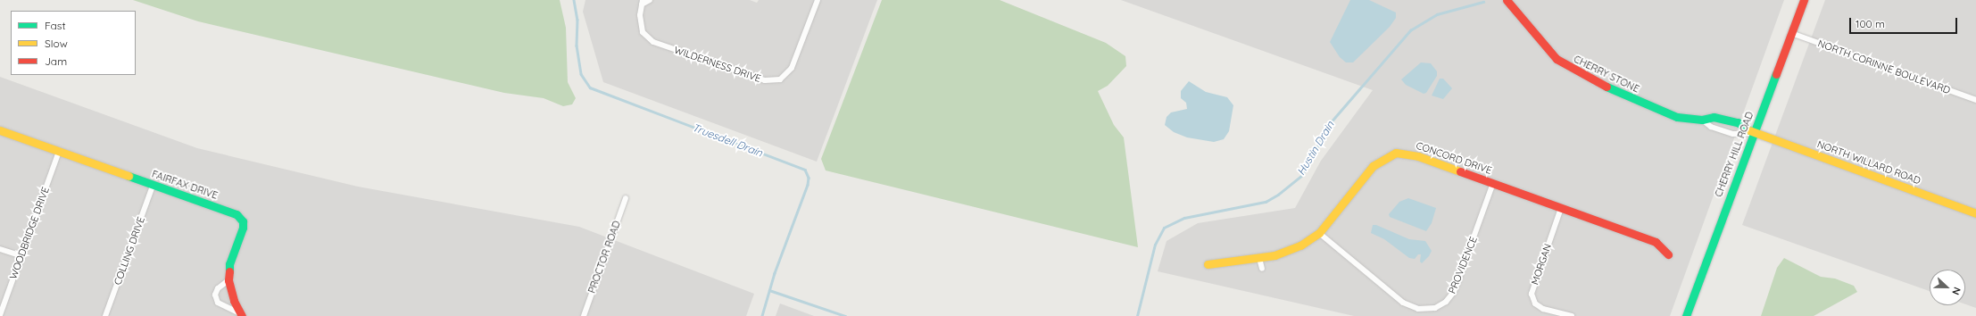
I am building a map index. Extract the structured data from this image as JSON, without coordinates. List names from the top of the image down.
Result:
{
  "streets": {
    "street": [
      "WILDERNESS DRIVE",
      "NORTH CORINNE BOULEVARD",
      "CHERRY STONE",
      "CHERRY HILL ROAD",
      "CONCORD DRIVE",
      "NORTH WILLARD ROAD",
      "FAIRFAX DRIVE",
      "WOODBRIDGE DRIVE",
      "COLLING DRIVE",
      "PROCTOR ROAD",
      "MORGAN",
      "PROVIDENCE"
    ]
  },
  "crossings": [
    ["NORTH CORINNE BOULEVARD", "CHERRY HILL ROAD"],
    ["CHERRY STONE", "CHERRY HILL ROAD"],
    ["CHERRY STONE", "NORTH WILLARD ROAD"],
    ["CHERRY HILL ROAD", "NORTH WILLARD ROAD"],
    ["CONCORD DRIVE", "MORGAN"],
    ["CONCORD DRIVE", "PROVIDENCE"],
    ["FAIRFAX DRIVE", "WOODBRIDGE DRIVE"],
    ["FAIRFAX DRIVE", "COLLING DRIVE"]
  ],
  "water": ["Truesdell Drain", "Hustin Drain"],
  "legend": ["Fast", "Slow", "Jam"],
  "scale_bar": "100 m",
  "north": "right"
}
